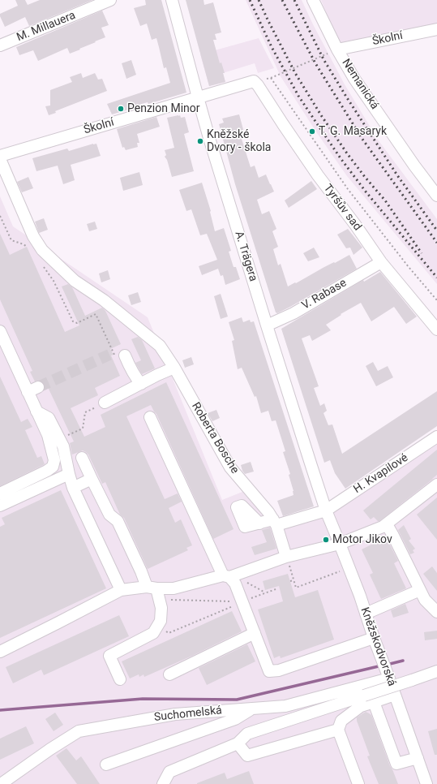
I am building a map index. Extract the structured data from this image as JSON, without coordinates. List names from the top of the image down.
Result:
{
  "streets": {
    "street": [
      "M. Millauera",
      "Školní",
      "Nemanická",
      "Tyršův sad",
      "A. Trägera",
      "V. Rabase",
      "Roberta Bosche",
      "H. Kvapilové",
      "Kněžskodvorská",
      "Suchomelská"
    ]
  },
  "crossings": [
    ["Školní", "Nemanická"],
    ["Školní", "Tyršův sad"],
    ["Školní", "A. Trägera"],
    ["Tyršův sad", "V. Rabase"],
    ["A. Trägera", "V. Rabase"],
    ["A. Trägera", "H. Kvapilové"],
    ["A. Trägera", "Kněžskodvorská"],
    ["H. Kvapilové", "Kněžskodvorská"],
    ["Kněžskodvorská", "Suchomelská"]
  ],
  "places": [
    "Penzion Minor",
    "T. G. Masaryk",
    "Kněžské Dvory - škola",
    "Motor Jikov"
  ]
}
